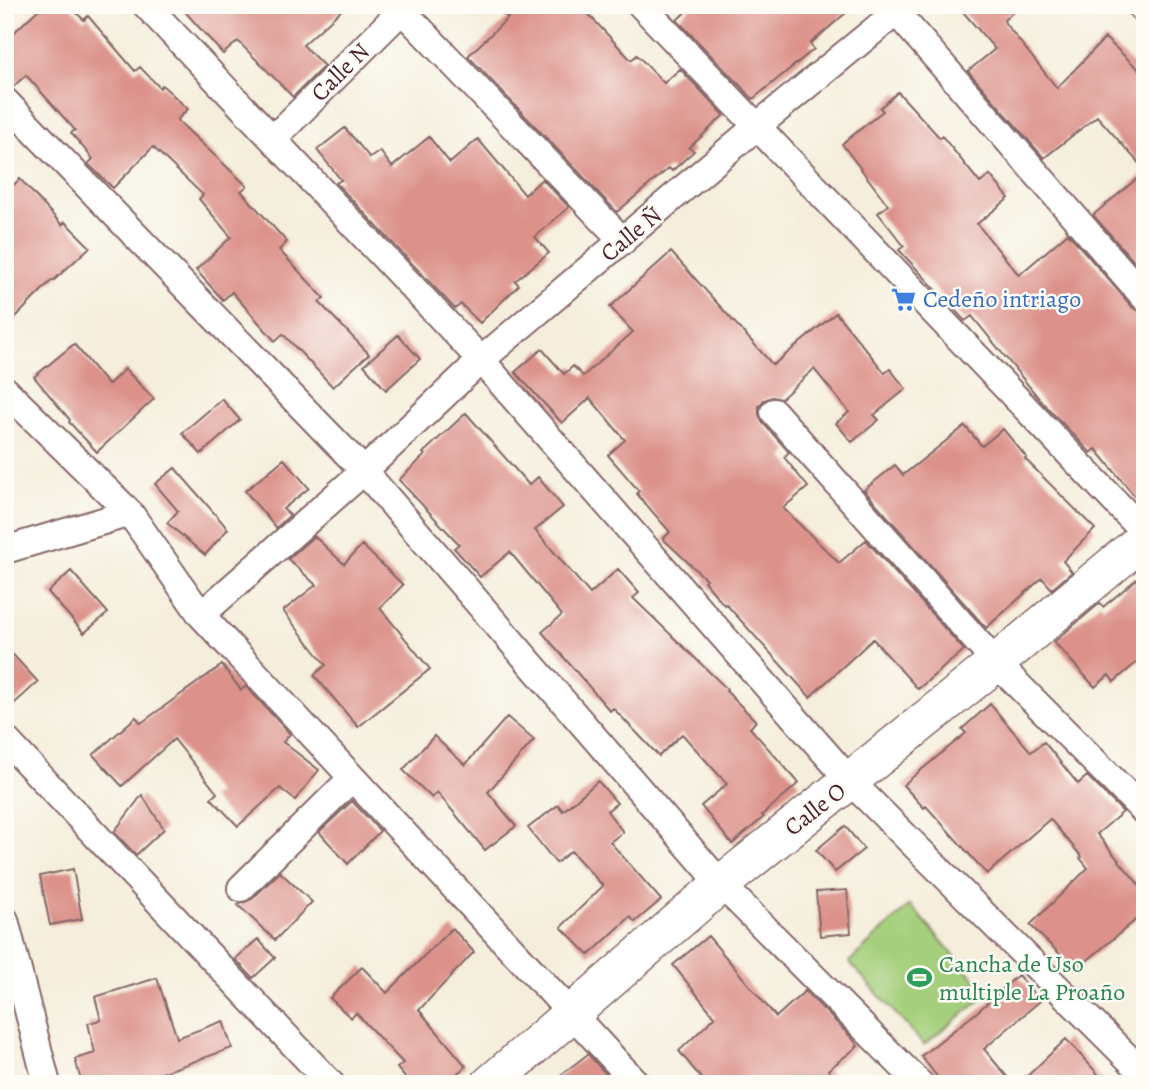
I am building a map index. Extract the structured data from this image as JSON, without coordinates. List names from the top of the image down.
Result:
{
  "streets": {
    "street": ["Calle N", "Calle Ñ", "Calle O"]
  },
  "places": {
    "supermarket": ["Cedeño intriago"],
    "sports": ["Cancha de Uso multiple La Proaño"]
  }
}
